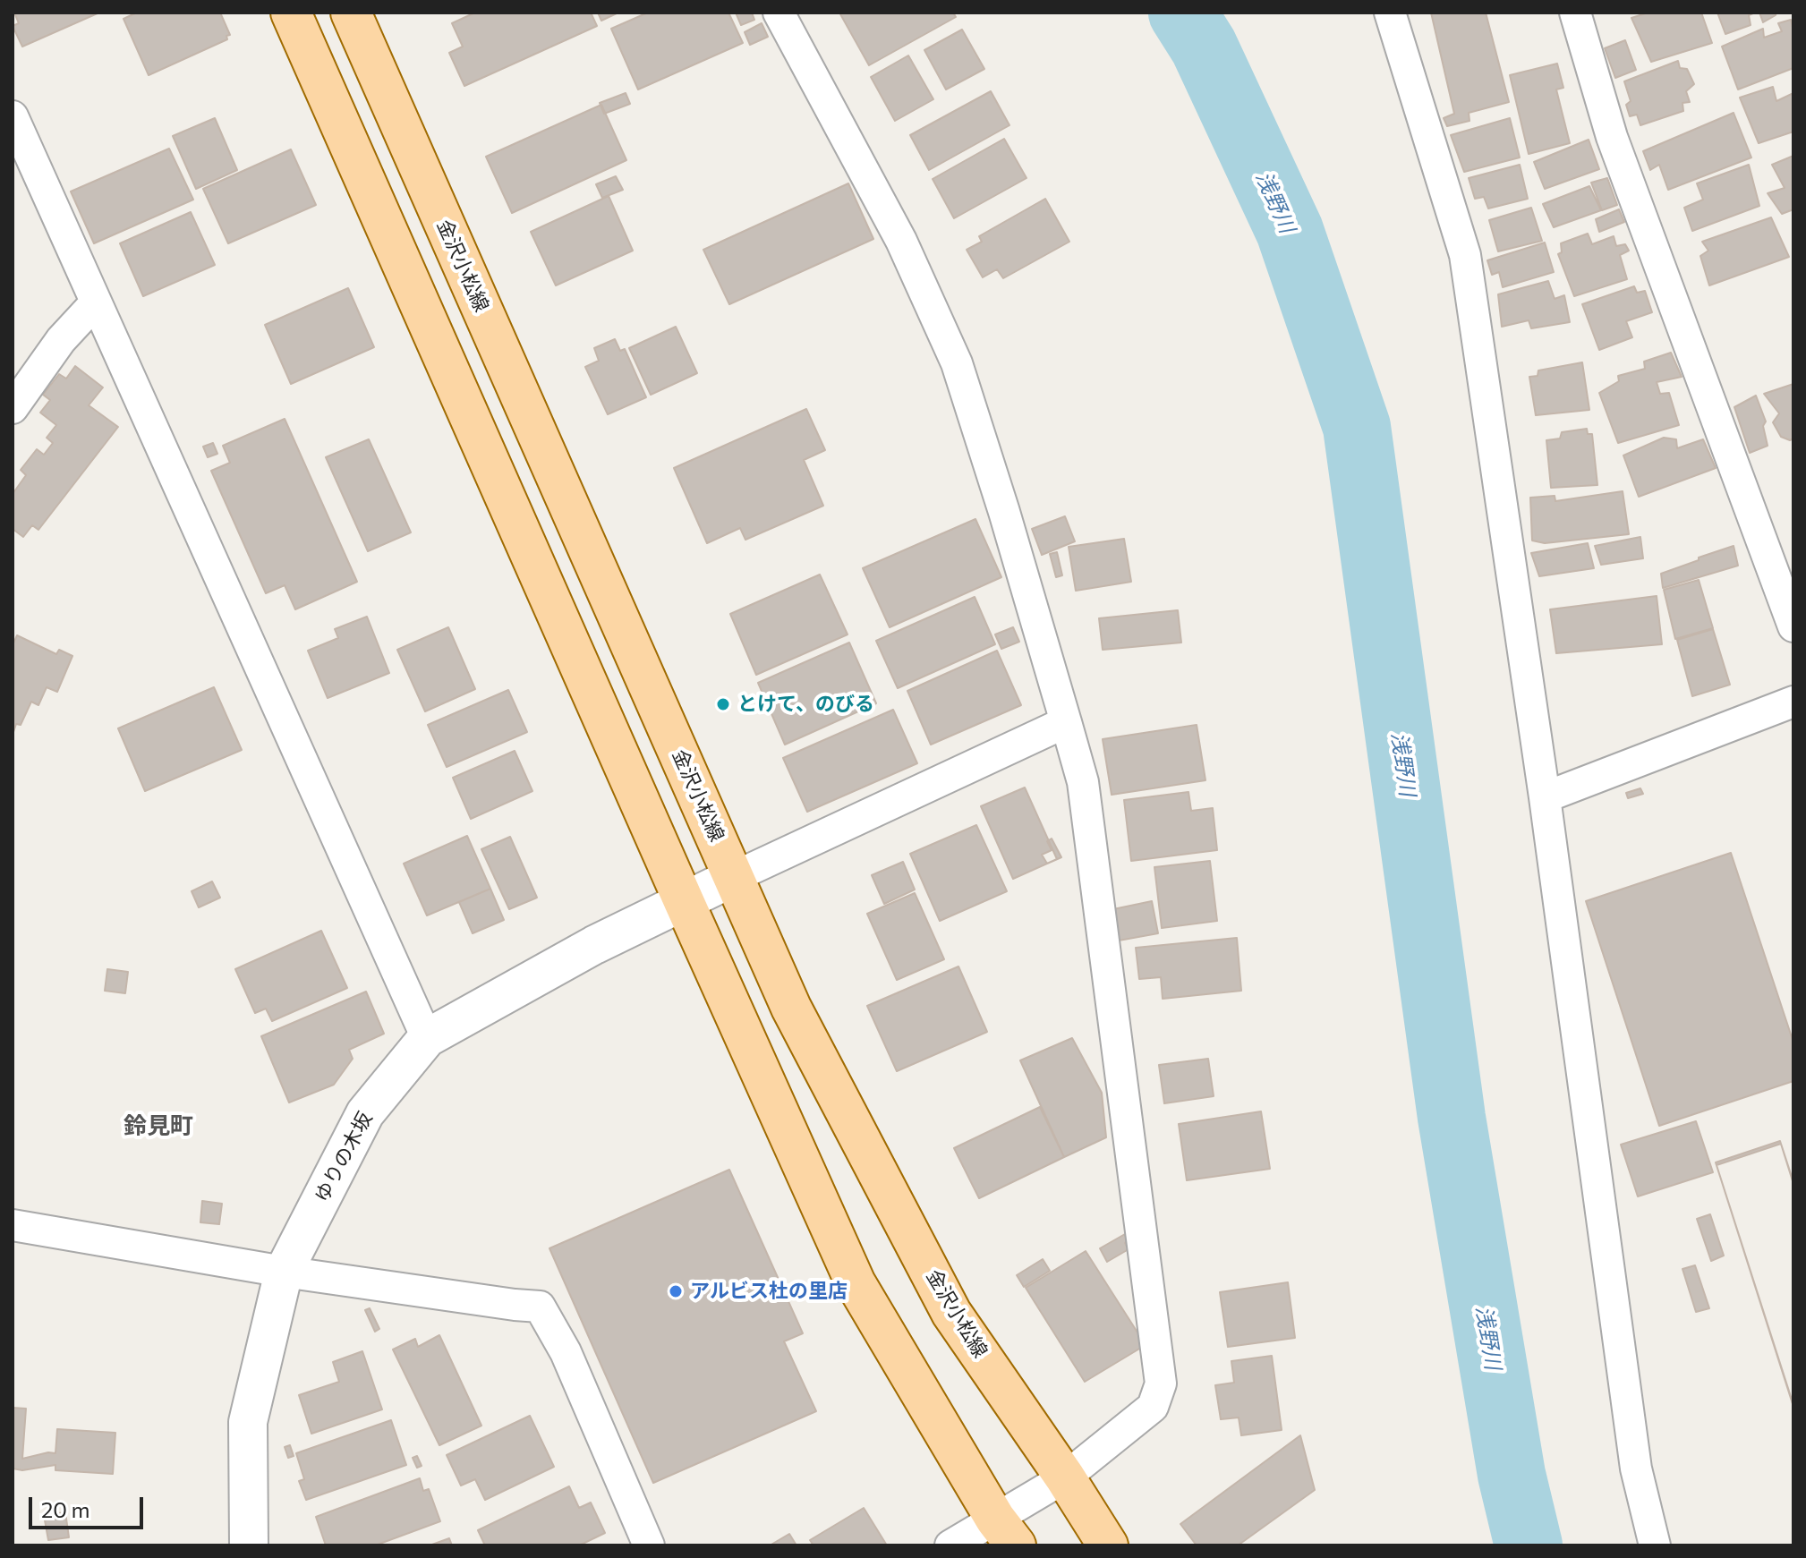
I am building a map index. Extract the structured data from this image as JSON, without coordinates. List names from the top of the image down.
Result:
{
  "streets": {
    "main road": ["金沢小松線"],
    "street": ["ゆりの木坂"]
  },
  "crossings": [
    ["金沢小松線", "ゆりの木坂"]
  ],
  "districts": ["鈴見町"],
  "water": ["浅野川"],
  "places": ["とけて、のびる", "アルビス杜の里店"],
  "scale_bar": "20 m"
}
